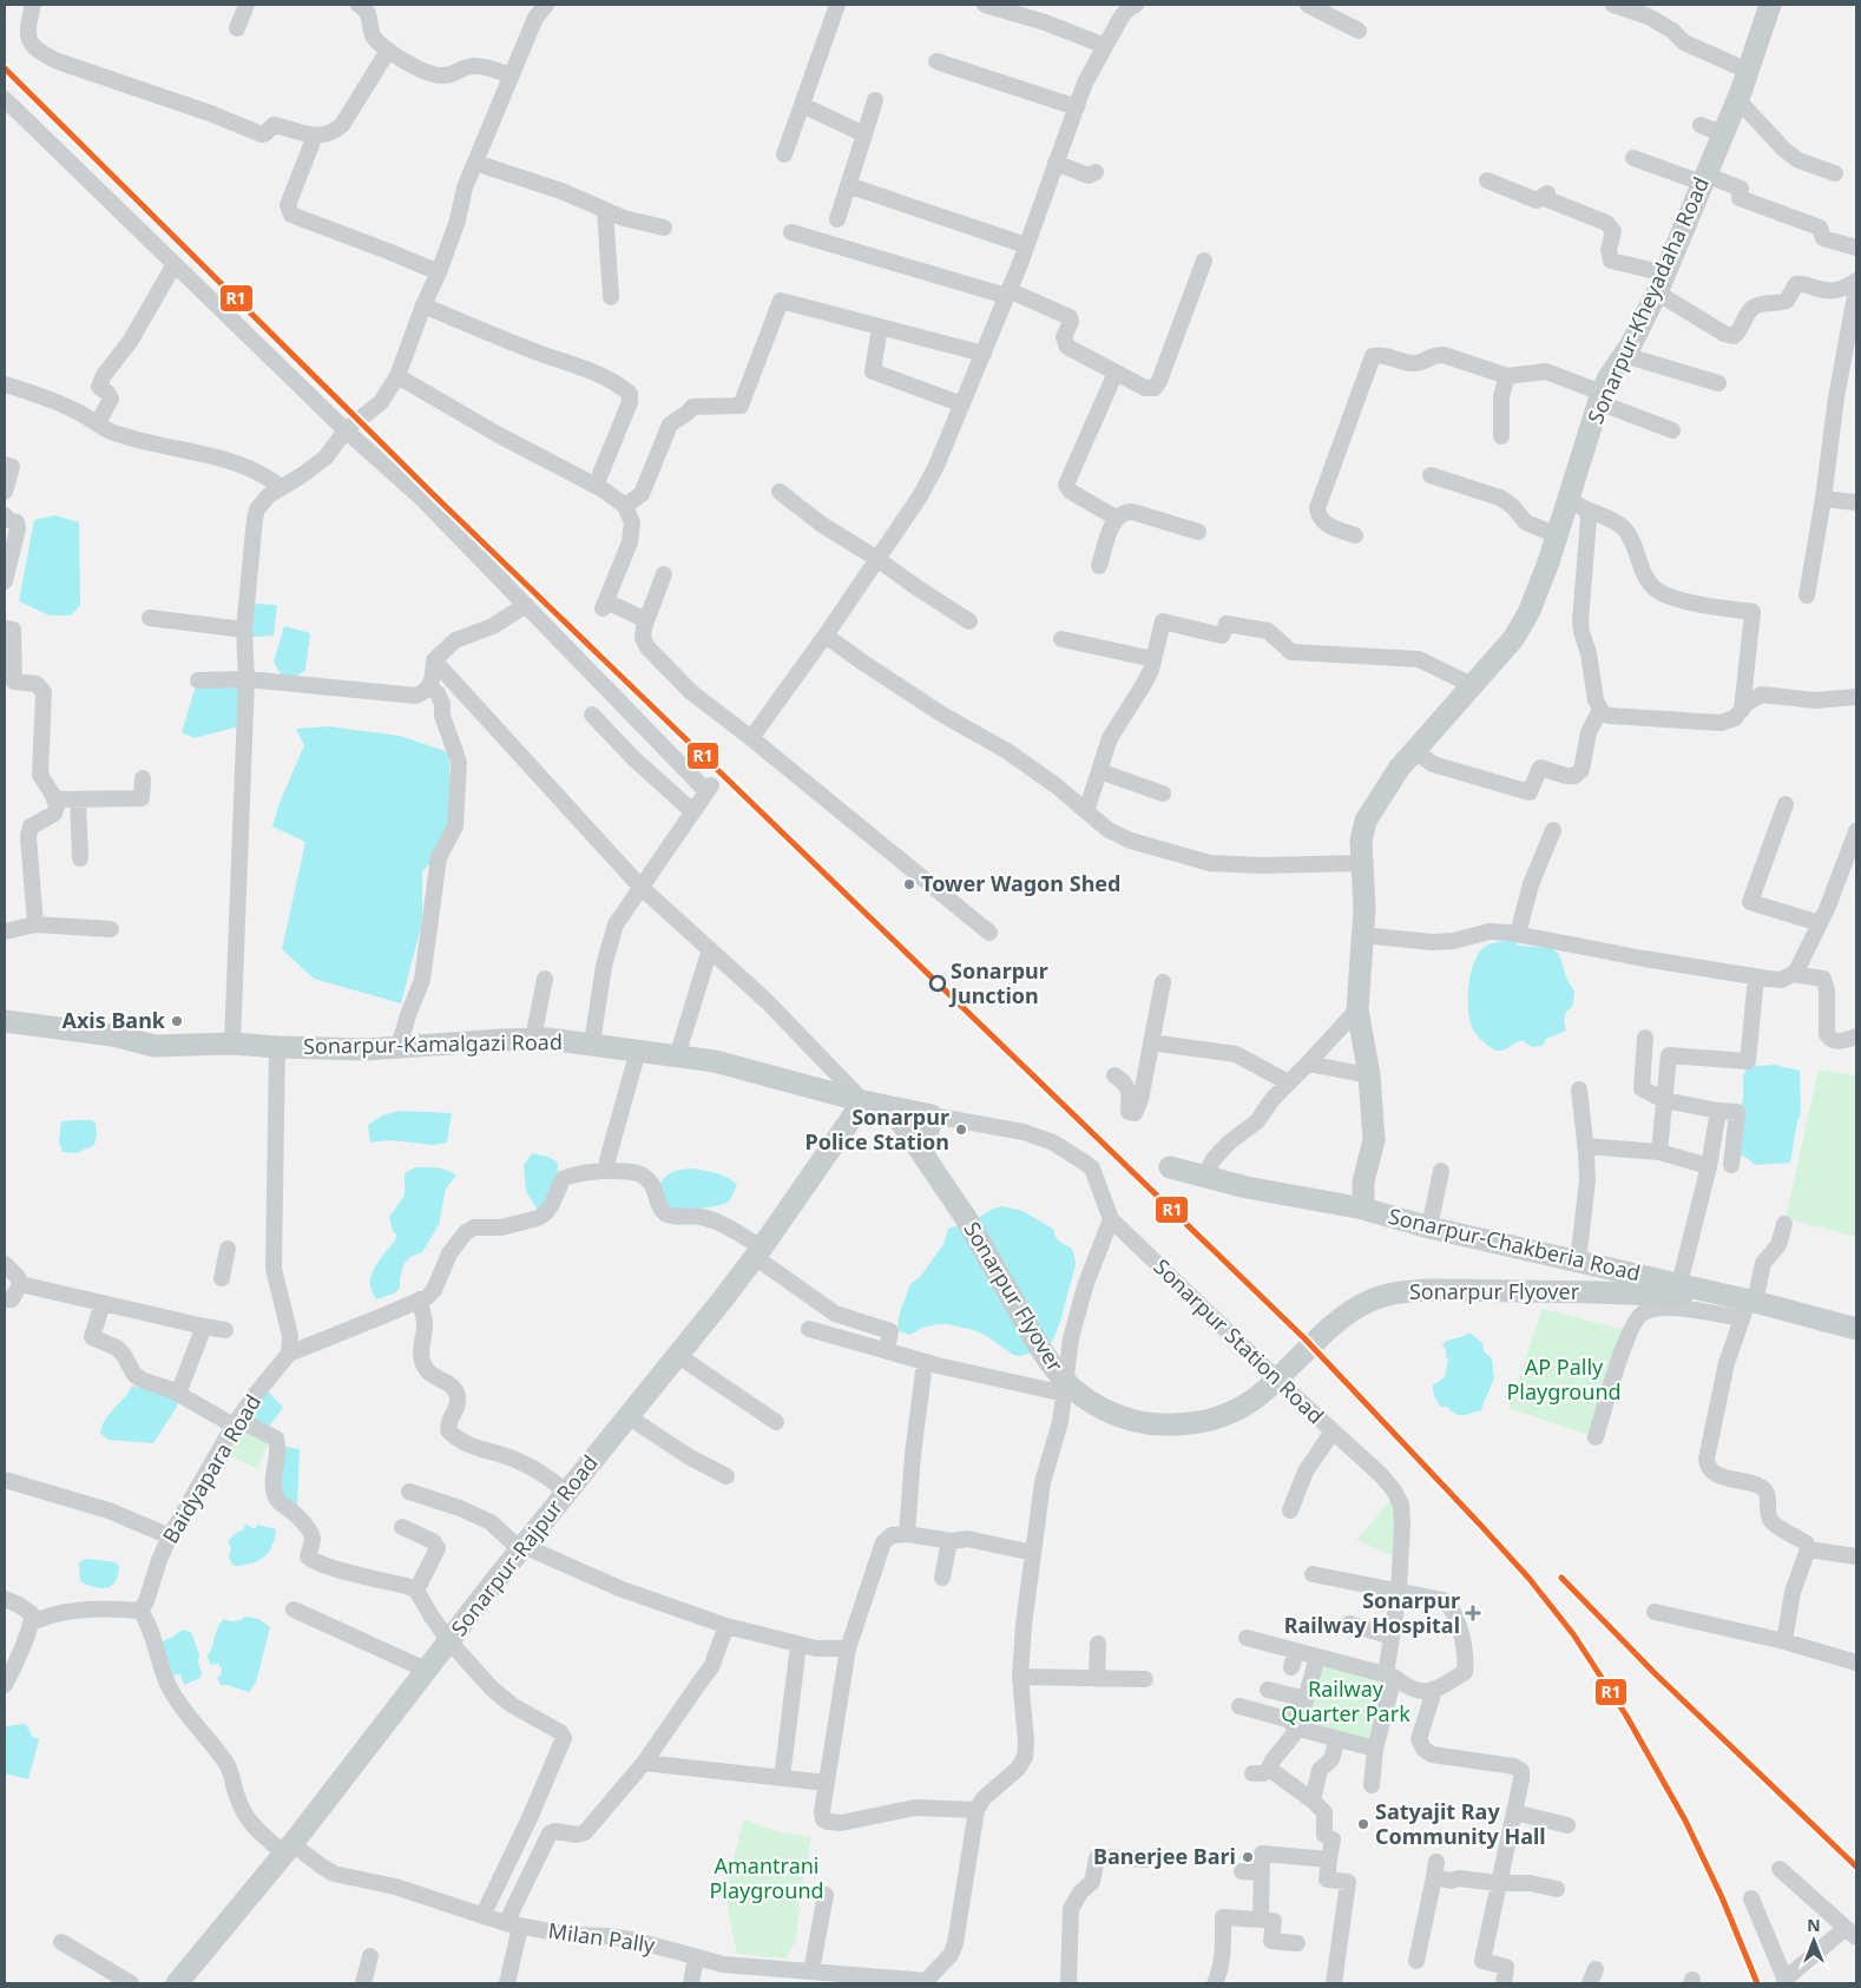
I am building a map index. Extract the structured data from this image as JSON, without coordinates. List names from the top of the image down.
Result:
{
  "streets": {
    "main road": [
      "Sonarpur-Kheyadaha Road",
      "Sonarpur-Kamalgazi Road",
      "Sonarpur-Chakberia Road",
      "Sonarpur Flyover",
      "Sonarpur-Rajpur Road"
    ],
    "street": ["Sonarpur Station Road", "Baidyapara Road", "Milan Pally"]
  },
  "crossings": [
    ["Sonarpur-Kheyadaha Road", "Sonarpur-Chakberia Road"],
    ["Sonarpur-Kamalgazi Road", "Sonarpur Flyover"],
    ["Sonarpur-Kamalgazi Road", "Sonarpur-Rajpur Road"],
    ["Sonarpur-Chakberia Road", "Sonarpur Flyover"],
    ["Sonarpur-Rajpur Road", "Milan Pally"]
  ],
  "parks": ["AP Pally Playground", "Railway Quarter Park", "Amantrani Playground"],
  "places": {
    "other": [
      "Tower Wagon Shed",
      "Sonarpur Junction",
      "Axis Bank",
      "Sonarpur Police Station",
      "Satyajit Ray Community Hall",
      "Banerjee Bari"
    ],
    "health": ["Sonarpur Railway Hospital"]
  },
  "lines": ["transit line R1"],
  "north": "top"
}
